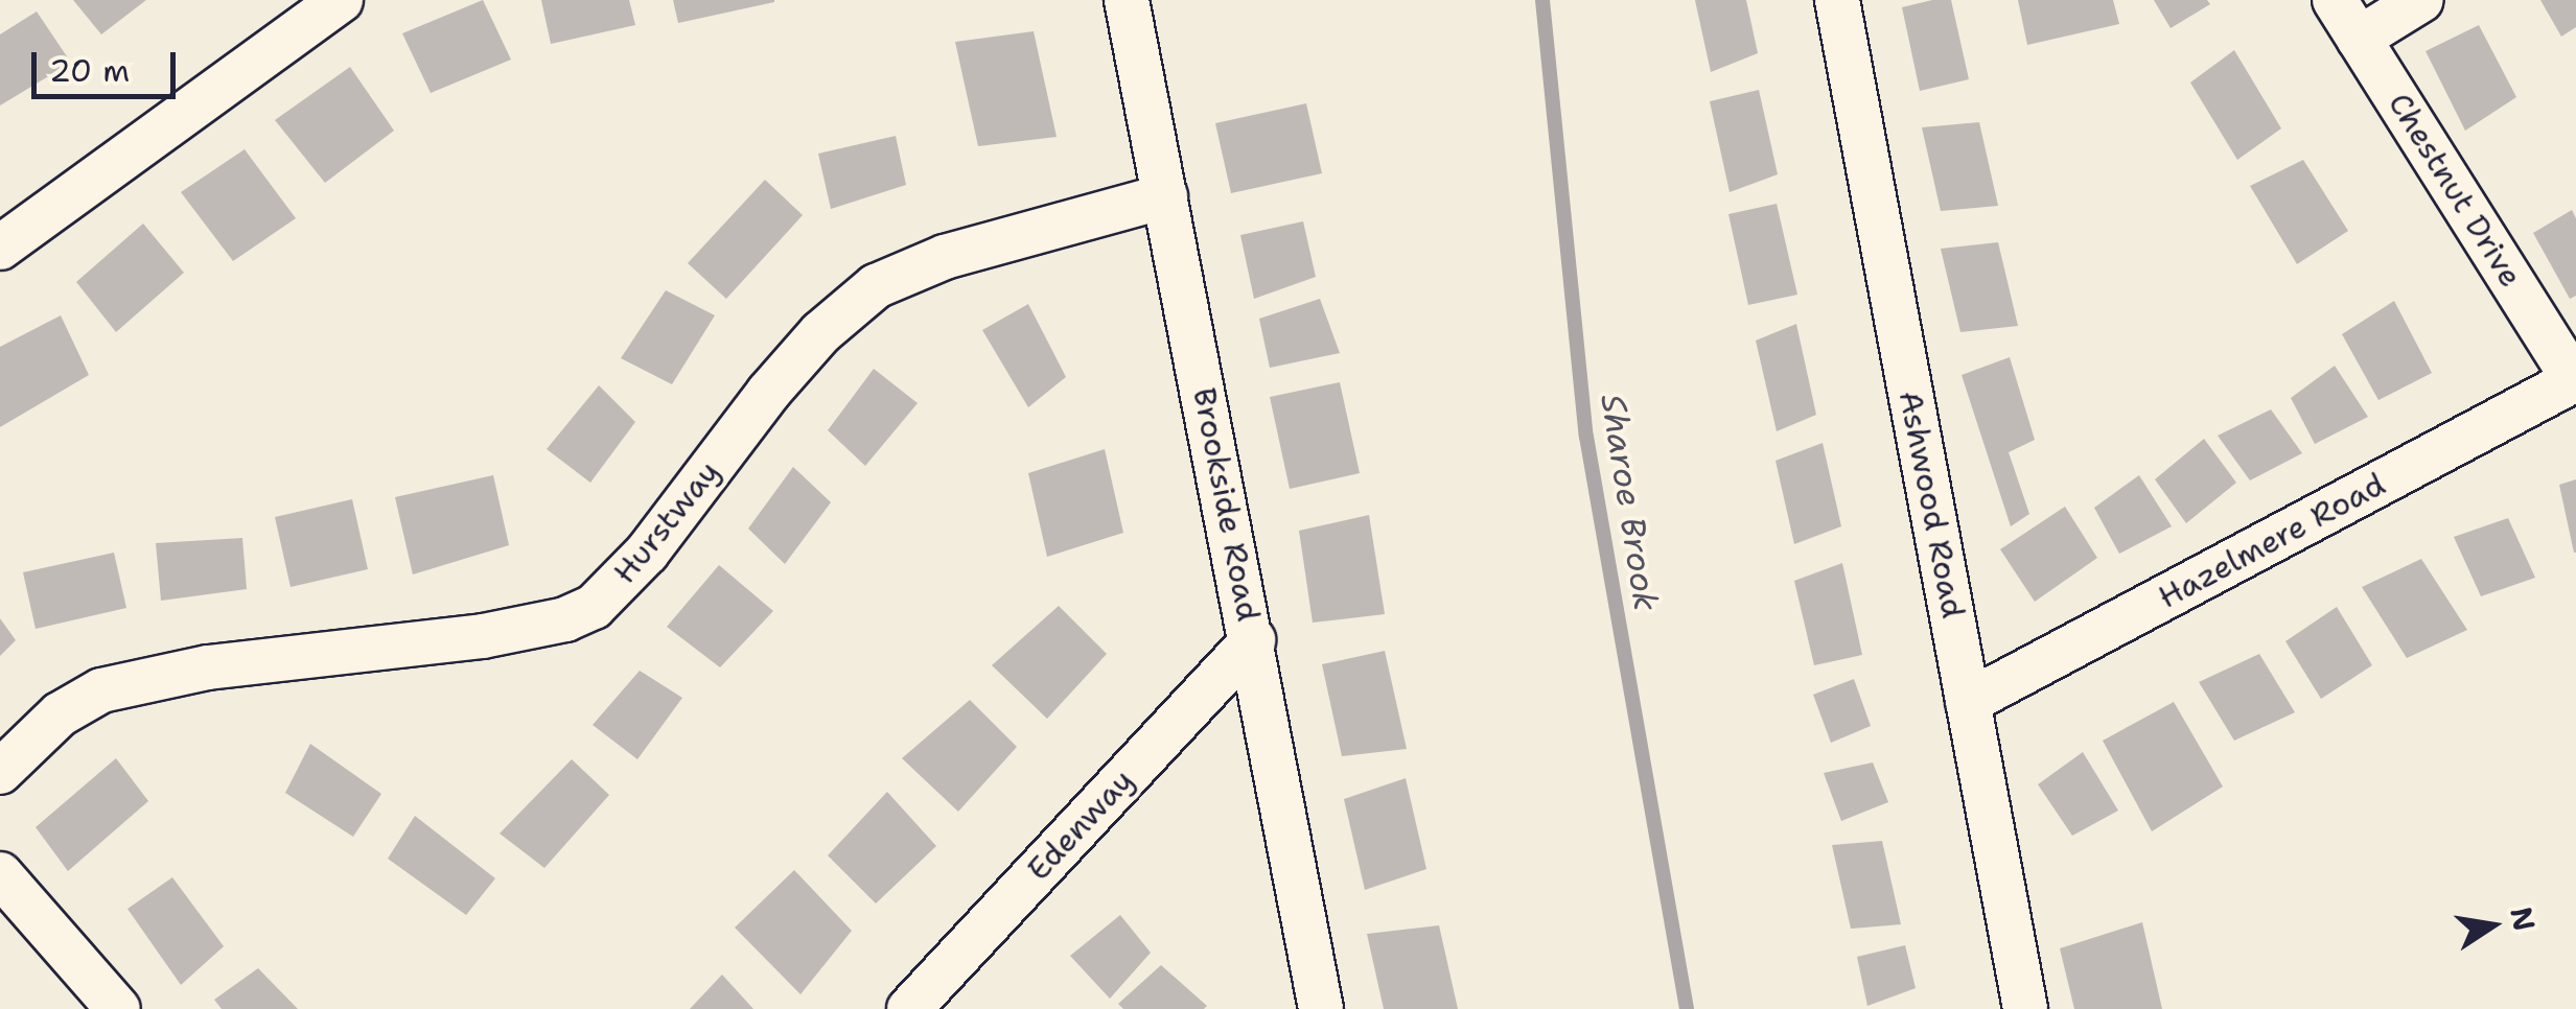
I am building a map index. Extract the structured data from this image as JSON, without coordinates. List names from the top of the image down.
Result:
{
  "streets": {
    "street": [
      "Chestnut Drive",
      "Brookside Road",
      "Ashwood Road",
      "Hurstway",
      "Hazelmere Road",
      "Edenway"
    ]
  },
  "crossings": [
    ["Chestnut Drive", "Hazelmere Road"],
    ["Brookside Road", "Hurstway"],
    ["Brookside Road", "Edenway"],
    ["Ashwood Road", "Hazelmere Road"]
  ],
  "water": ["Sharoe Brook"],
  "scale_bar": "20 m",
  "north": "right"
}
